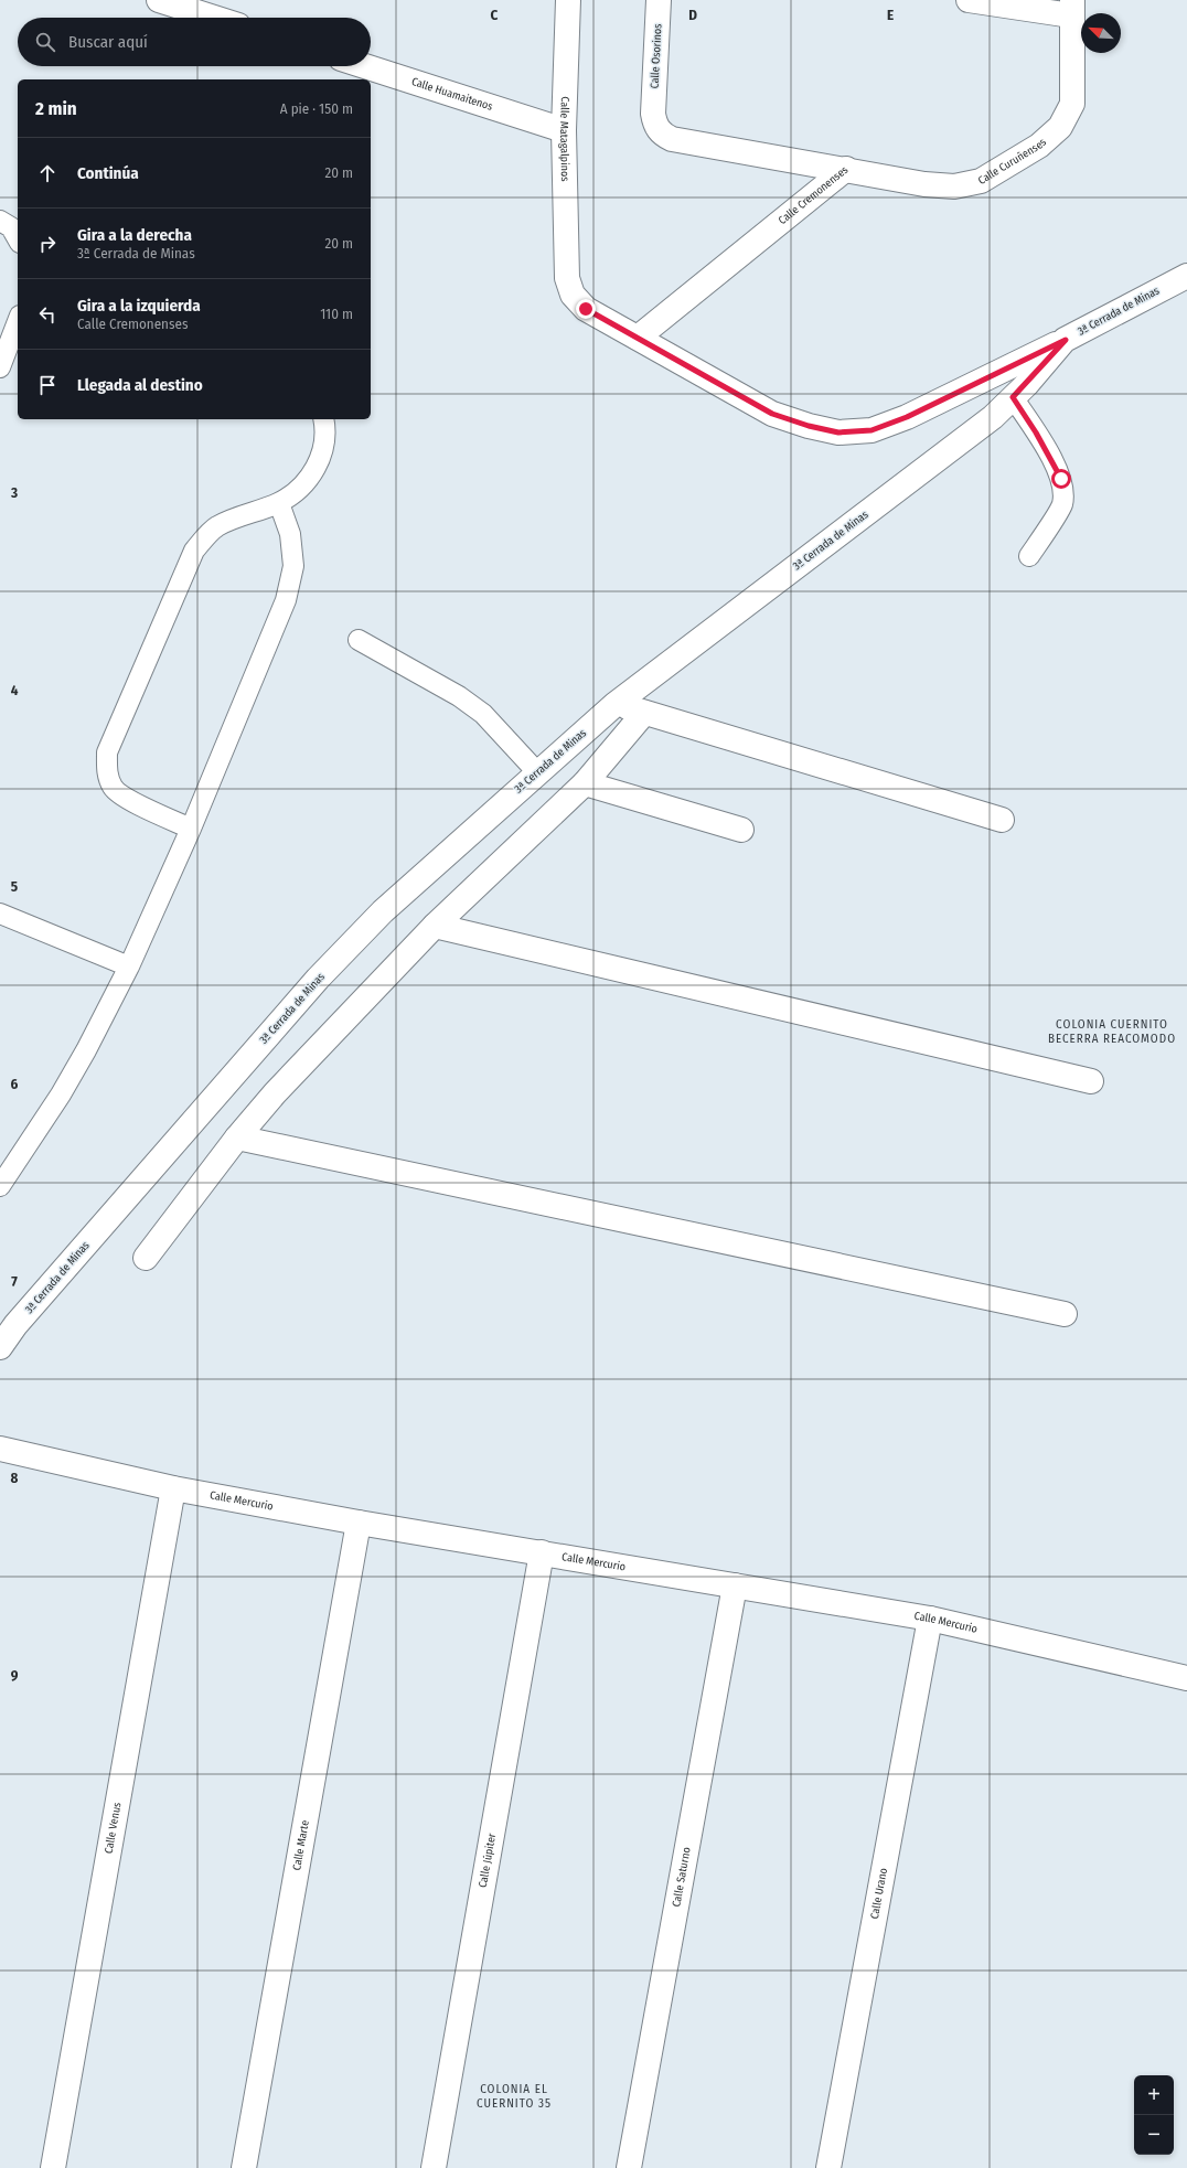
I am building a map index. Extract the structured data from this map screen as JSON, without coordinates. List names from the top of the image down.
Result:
{
  "streets": {
    "street": [
      "Calle Osorinos",
      "Calle Huamaitenos",
      "Calle Matagalpinos",
      "Calle Curuñenses",
      "Calle Cremonenses",
      "3ª Cerrada de Minas",
      "Calle Mercurio",
      "Calle Venus",
      "Calle Marte",
      "Calle Júpiter",
      "Calle Saturno",
      "Calle Urano"
    ]
  },
  "crossings": [
    ["Calle Osorinos", "Calle Cremonenses"],
    ["Calle Huamaitenos", "Calle Matagalpinos"],
    ["Calle Matagalpinos", "Calle Cremonenses"],
    ["Calle Curuñenses", "Calle Cremonenses"],
    ["Calle Mercurio", "Calle Venus"],
    ["Calle Mercurio", "Calle Marte"],
    ["Calle Mercurio", "Calle Júpiter"],
    ["Calle Mercurio", "Calle Saturno"],
    ["Calle Mercurio", "Calle Urano"]
  ],
  "districts": ["COLONIA CUERNITO BECERRA REACOMODO", "COLONIA EL CUERNITO 35"],
  "north": "top left",
  "page": {
    "search": "Buscar aquí",
    "heading": ["2 min", "A pie · 150 m"],
    "list": [
      ["Continúa", "20 m"],
      ["Gira a la derecha", "3ª Cerrada de Minas", "20 m"],
      ["Gira a la izquierda", "Calle Cremonenses", "110 m"],
      "Llegada al destino"
    ],
    "map_buttons": ["+", "−"]
  },
  "grid": {
    "columns": ["C", "D", "E"],
    "rows": [
      "3",
      "4",
      "5",
      "6",
      "7",
      "8",
      "9"
    ]
  }
}
